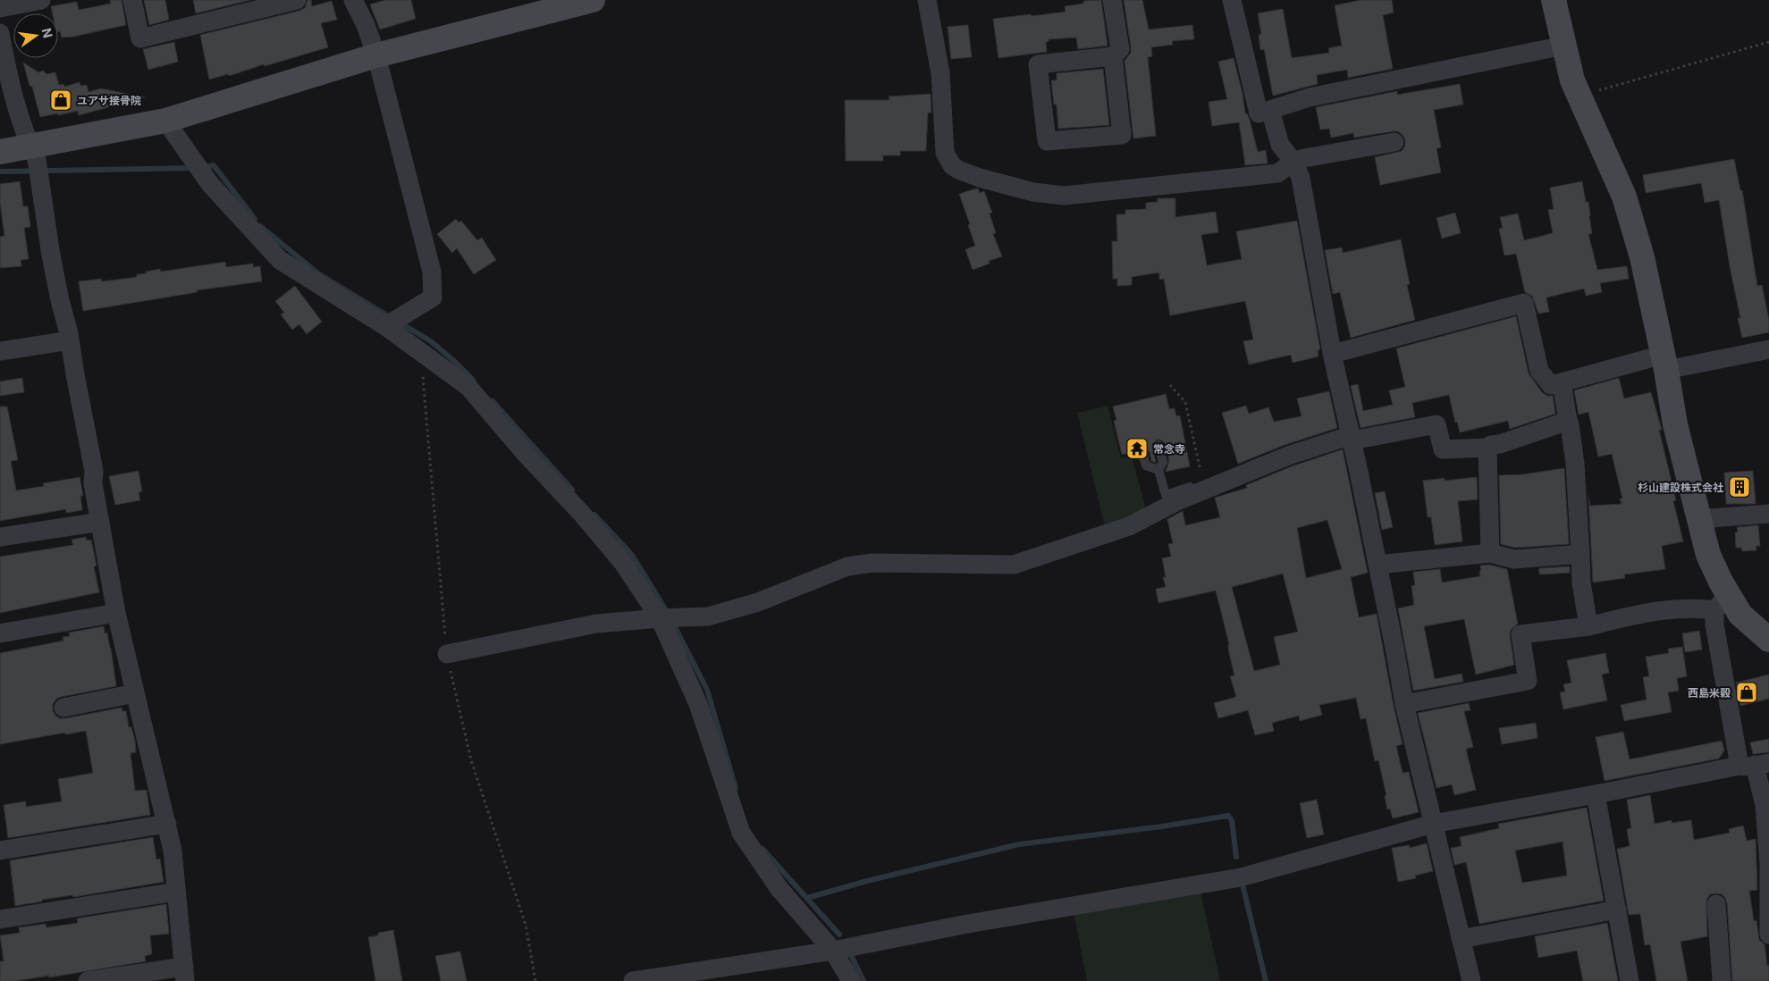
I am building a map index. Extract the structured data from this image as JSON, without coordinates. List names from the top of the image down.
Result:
{
  "places": {
    "shop": ["ユアサ接骨院", "西島米穀"],
    "temple": ["常念寺"],
    "building": ["杉山建設株式会社"]
  },
  "north": "right"
}
